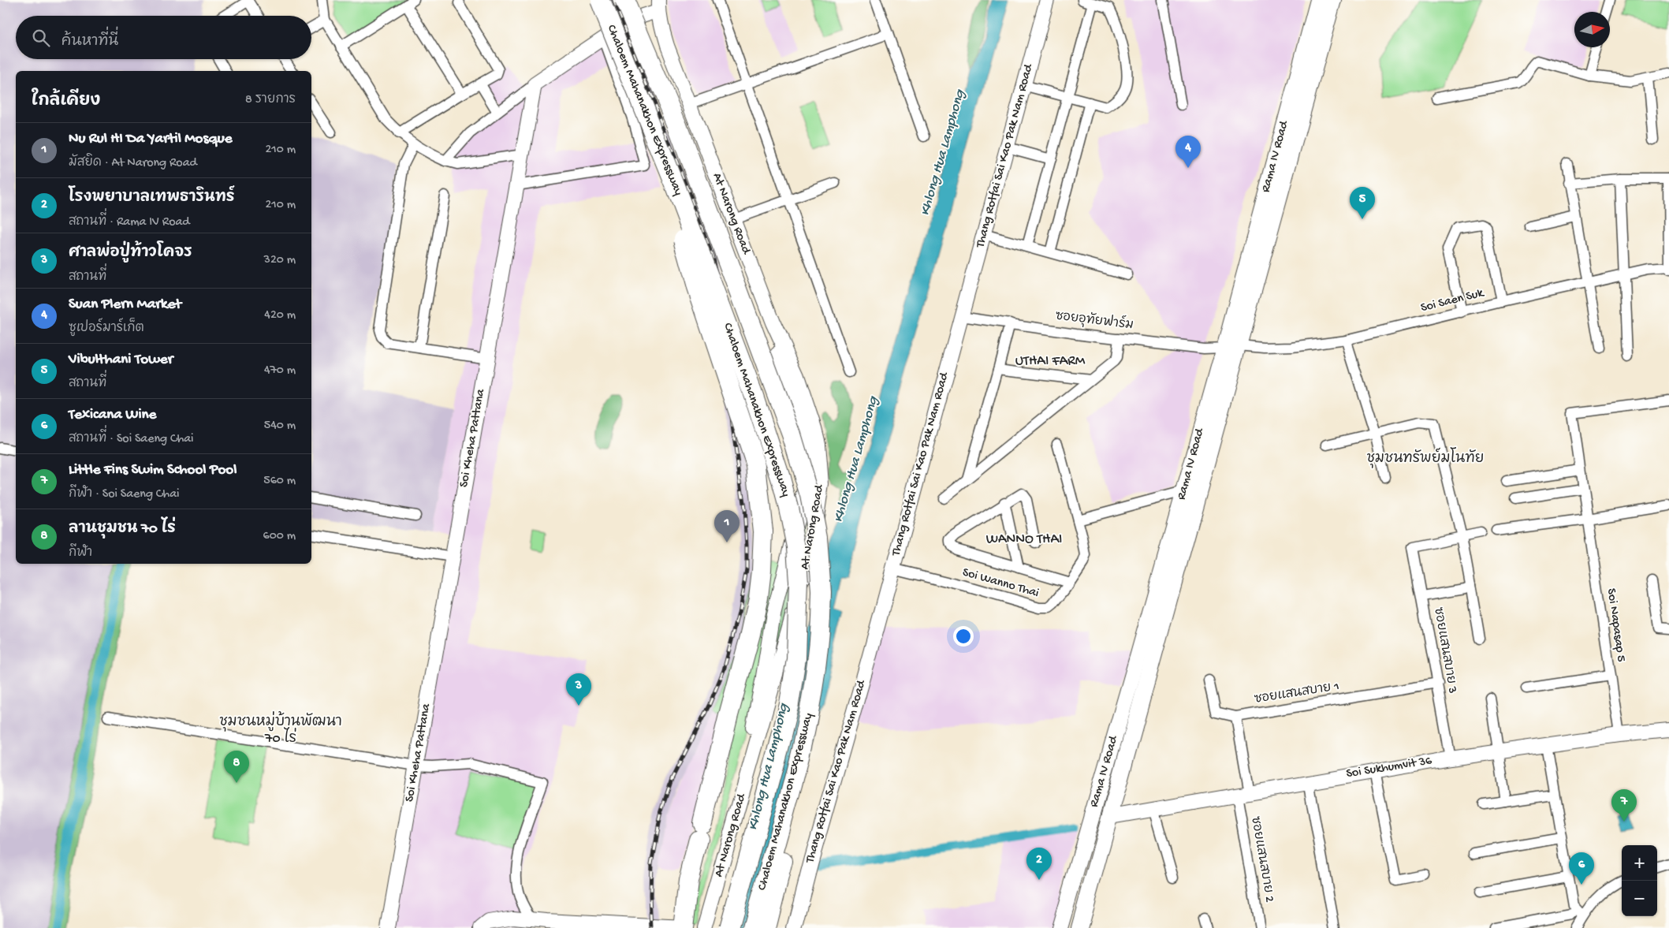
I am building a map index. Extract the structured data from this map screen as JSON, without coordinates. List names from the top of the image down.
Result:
{
  "streets": {
    "highway": ["Chaloem Mahanakhon Expressway"],
    "main road": ["Rama IV Road"],
    "street": [
      "Thang Rotfai Sai Kao Pak Nam Road",
      "At Narong Road",
      "Soi Saen Suk",
      "ซอยอุทัยฟาร์ม",
      "Soi Kheha Pattana",
      "Soi Wanno Thai",
      "Soi Napasap 5",
      "ซอยแสนสบาย 3",
      "ซอยแสนสบาย 1",
      "Soi Sukhumvit 36",
      "ซอยแสนสบาย 2"
    ]
  },
  "crossings": [
    ["Thang Rotfai Sai Kao Pak Nam Road", "ซอยอุทัยฟาร์ม"],
    ["Thang Rotfai Sai Kao Pak Nam Road", "Soi Wanno Thai"],
    ["Rama IV Road", "Soi Saen Suk"],
    ["Rama IV Road", "ซอยอุทัยฟาร์ม"],
    ["Rama IV Road", "Soi Sukhumvit 36"],
    ["Soi Saen Suk", "ซอยอุทัยฟาร์ม"],
    ["Soi Napasap 5", "Soi Sukhumvit 36"],
    ["ซอยแสนสบาย 3", "ซอยแสนสบาย 1"],
    ["ซอยแสนสบาย 3", "Soi Sukhumvit 36"],
    ["Soi Sukhumvit 36", "ซอยแสนสบาย 2"]
  ],
  "districts": [
    "UTHAI FARM",
    "ชุมชนทรัพย์มโนทัย",
    "WANNO THAI",
    "ชุมชนหมู่บ้านพัฒนา 70 ไร่"
  ],
  "water": ["Khlong Hua Lamphong"],
  "north": "right",
  "page": {
    "search": "ค้นหาที่นี่",
    "heading": ["ใกล้เคียง", "8 รายการ"],
    "list": [
      {
        "mark": "1",
        "name": "Nu Rul HI Da Yartil Mosque",
        "note": "มัสยิด · At Narong Road",
        "value": "210 m"
      },
      {
        "mark": "2",
        "name": "โรงพยาบาลเทพธารินทร์",
        "note": "สถานที่ · Rama IV Road",
        "value": "210 m"
      },
      {
        "mark": "3",
        "name": "ศาลพ่อปู่ท้าวโคจร",
        "note": "สถานที่",
        "value": "320 m"
      },
      {
        "mark": "4",
        "name": "Suan Plern Market",
        "note": "ซูเปอร์มาร์เก็ต",
        "value": "420 m"
      },
      {
        "mark": "5",
        "name": "Vibulthani Tower",
        "note": "สถานที่",
        "value": "470 m"
      },
      {
        "mark": "6",
        "name": "Texicana Wine",
        "note": "สถานที่ · Soi Saeng Chai",
        "value": "540 m"
      },
      {
        "mark": "7",
        "name": "Little Fins Swim School Pool",
        "note": "กีฬา · Soi Saeng Chai",
        "value": "560 m"
      },
      {
        "mark": "8",
        "name": "ลานชุมชน 70 ไร่",
        "note": "กีฬา",
        "value": "600 m"
      }
    ],
    "pins": [
      "4",
      "5",
      "1",
      "3",
      "8",
      "7",
      "2",
      "6"
    ],
    "map_buttons": ["+", "−"]
  }
}
